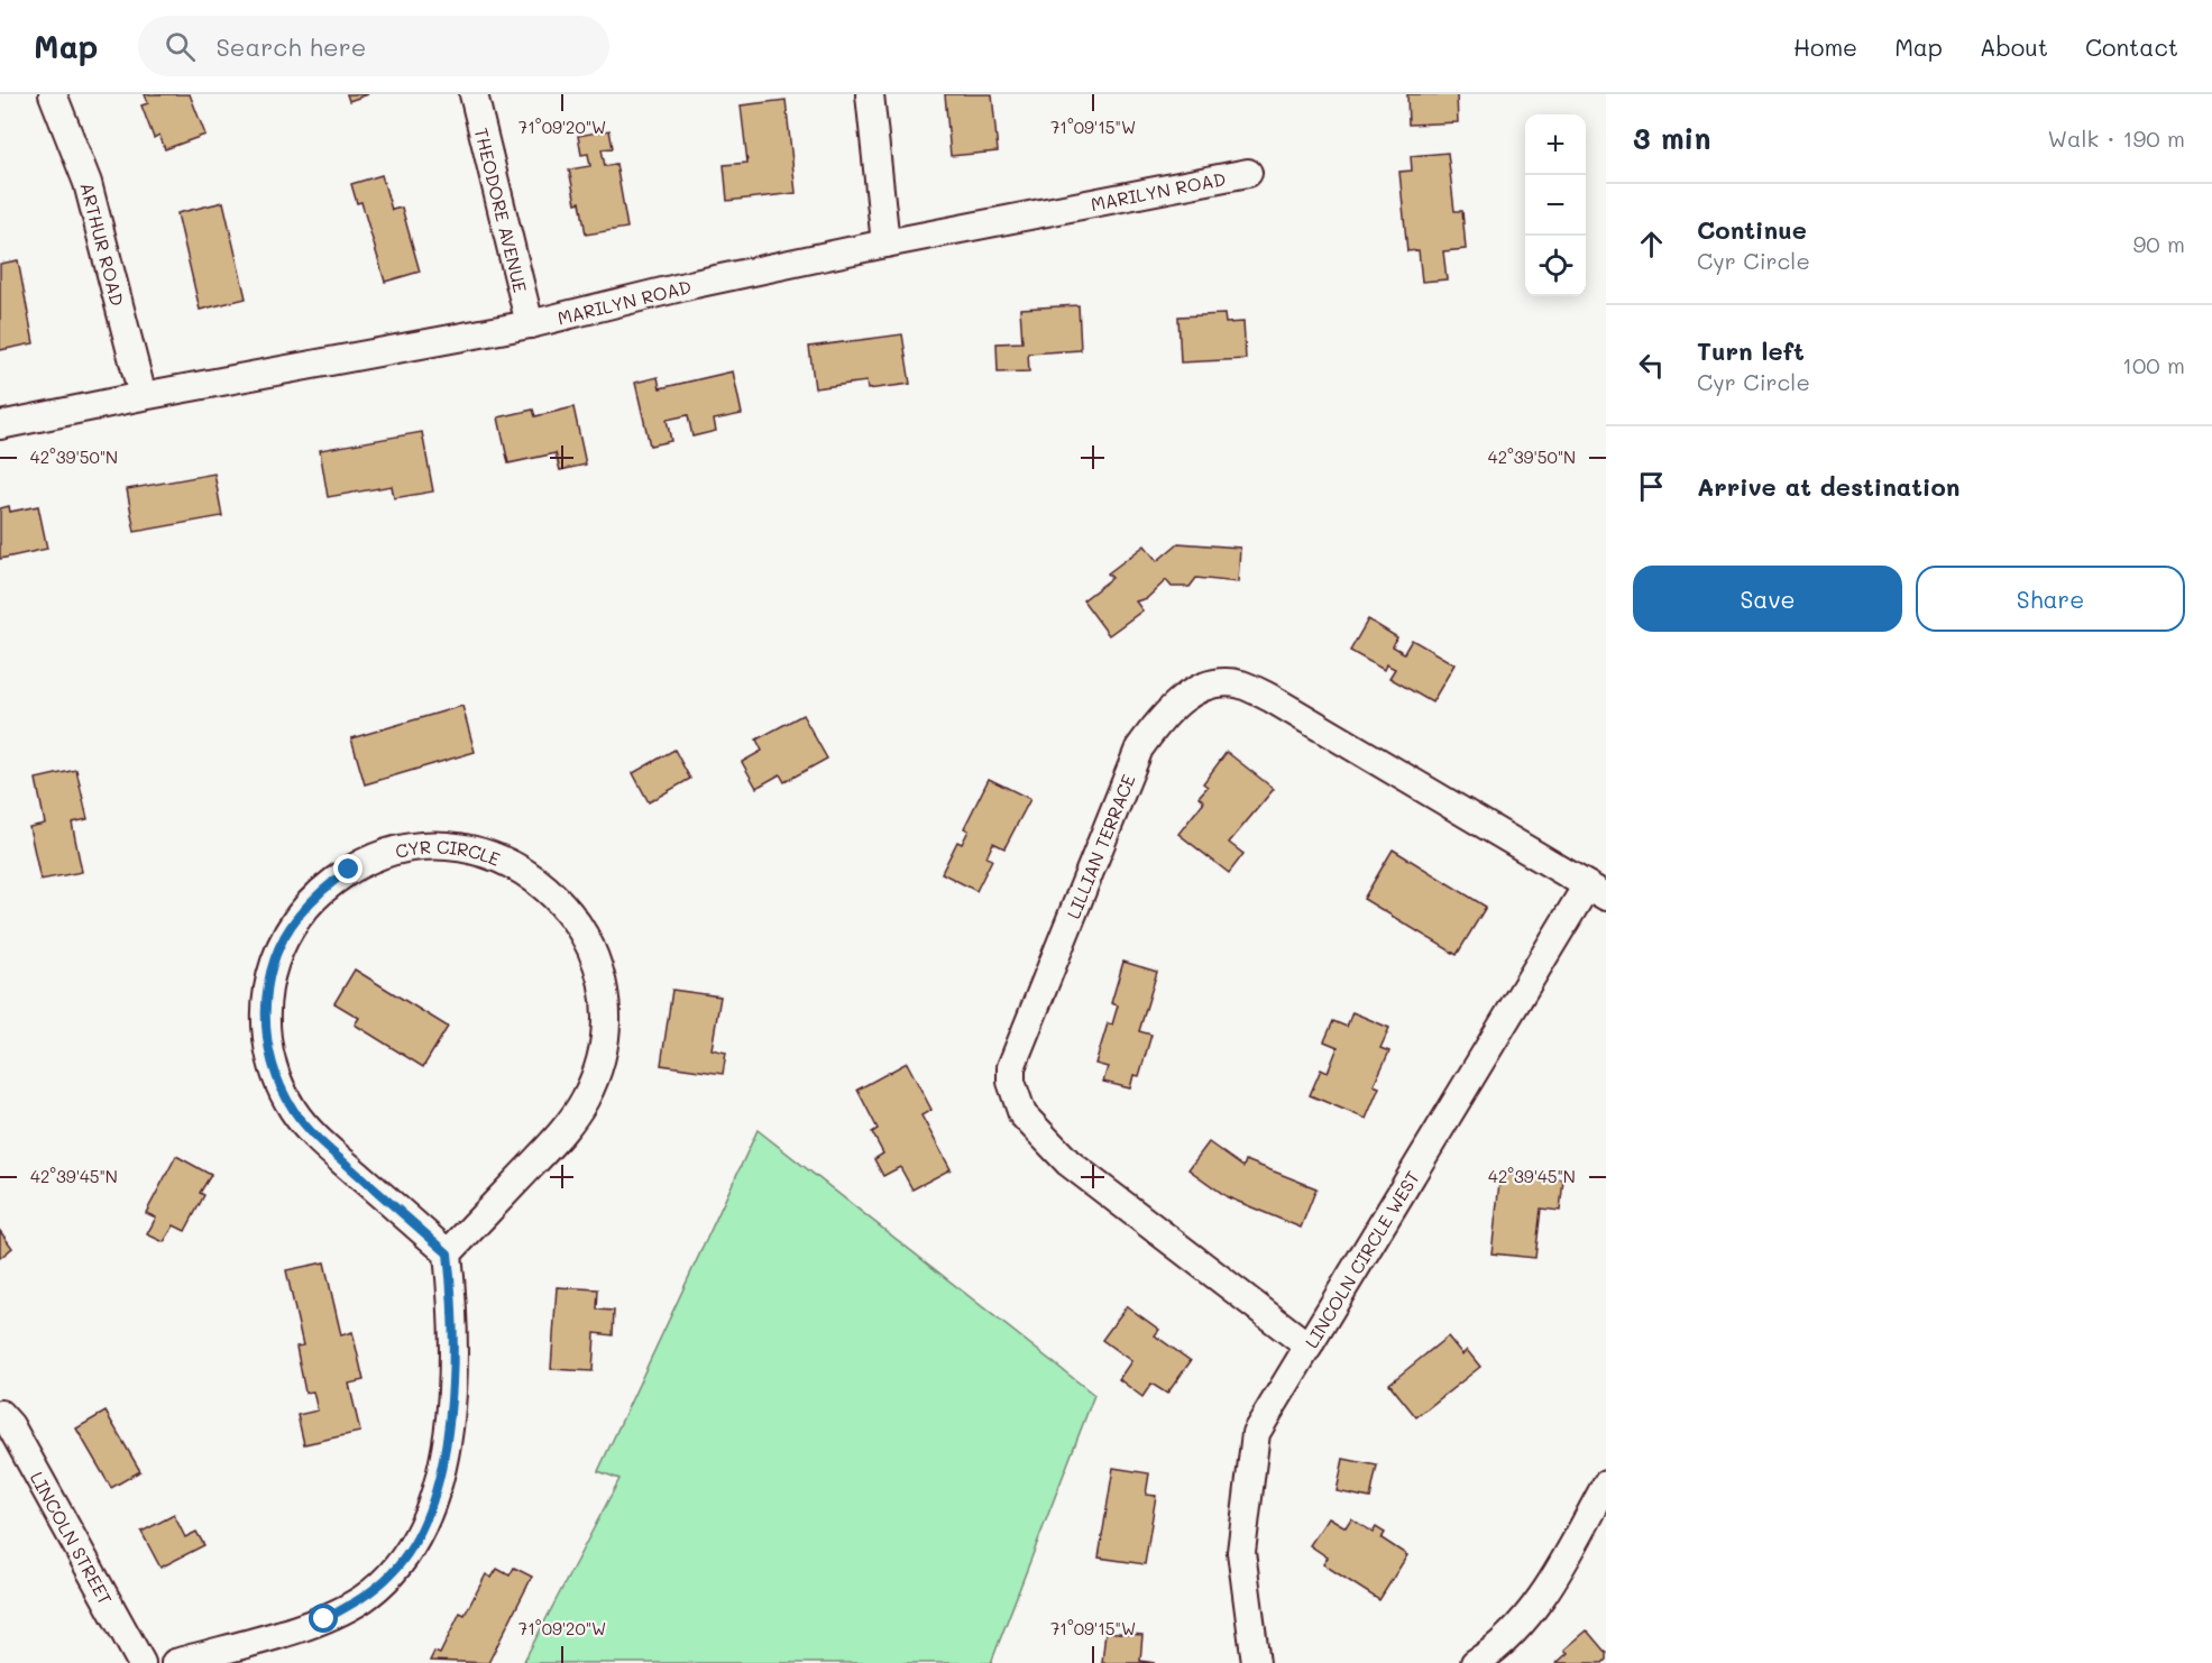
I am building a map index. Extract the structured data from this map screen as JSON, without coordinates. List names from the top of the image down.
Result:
{
  "streets": {
    "street": [
      "MARILYN ROAD",
      "THEODORE AVENUE",
      "ARTHUR ROAD",
      "LILLIAN TERRACE",
      "CYR CIRCLE",
      "LINCOLN CIRCLE WEST",
      "LINCOLN STREET"
    ]
  },
  "crossings": [
    ["MARILYN ROAD", "THEODORE AVENUE"],
    ["MARILYN ROAD", "ARTHUR ROAD"],
    ["LILLIAN TERRACE", "LINCOLN CIRCLE WEST"]
  ],
  "page": {
    "header": "Map",
    "search": "Search here",
    "nav": [
      "Home",
      "Map",
      "About",
      "Contact"
    ],
    "heading": ["3 min", "Walk · 190 m"],
    "map_buttons": ["+", "−"],
    "list": [
      ["Continue", "Cyr Circle", "90 m"],
      ["Turn left", "Cyr Circle", "100 m"],
      "Arrive at destination"
    ],
    "buttons": ["Save", "Share"]
  },
  "coordinates": [
    "71°09'20\"W",
    "71°09'15\"W",
    "42°39'50\"N",
    "42°39'45\"N"
  ]
}
